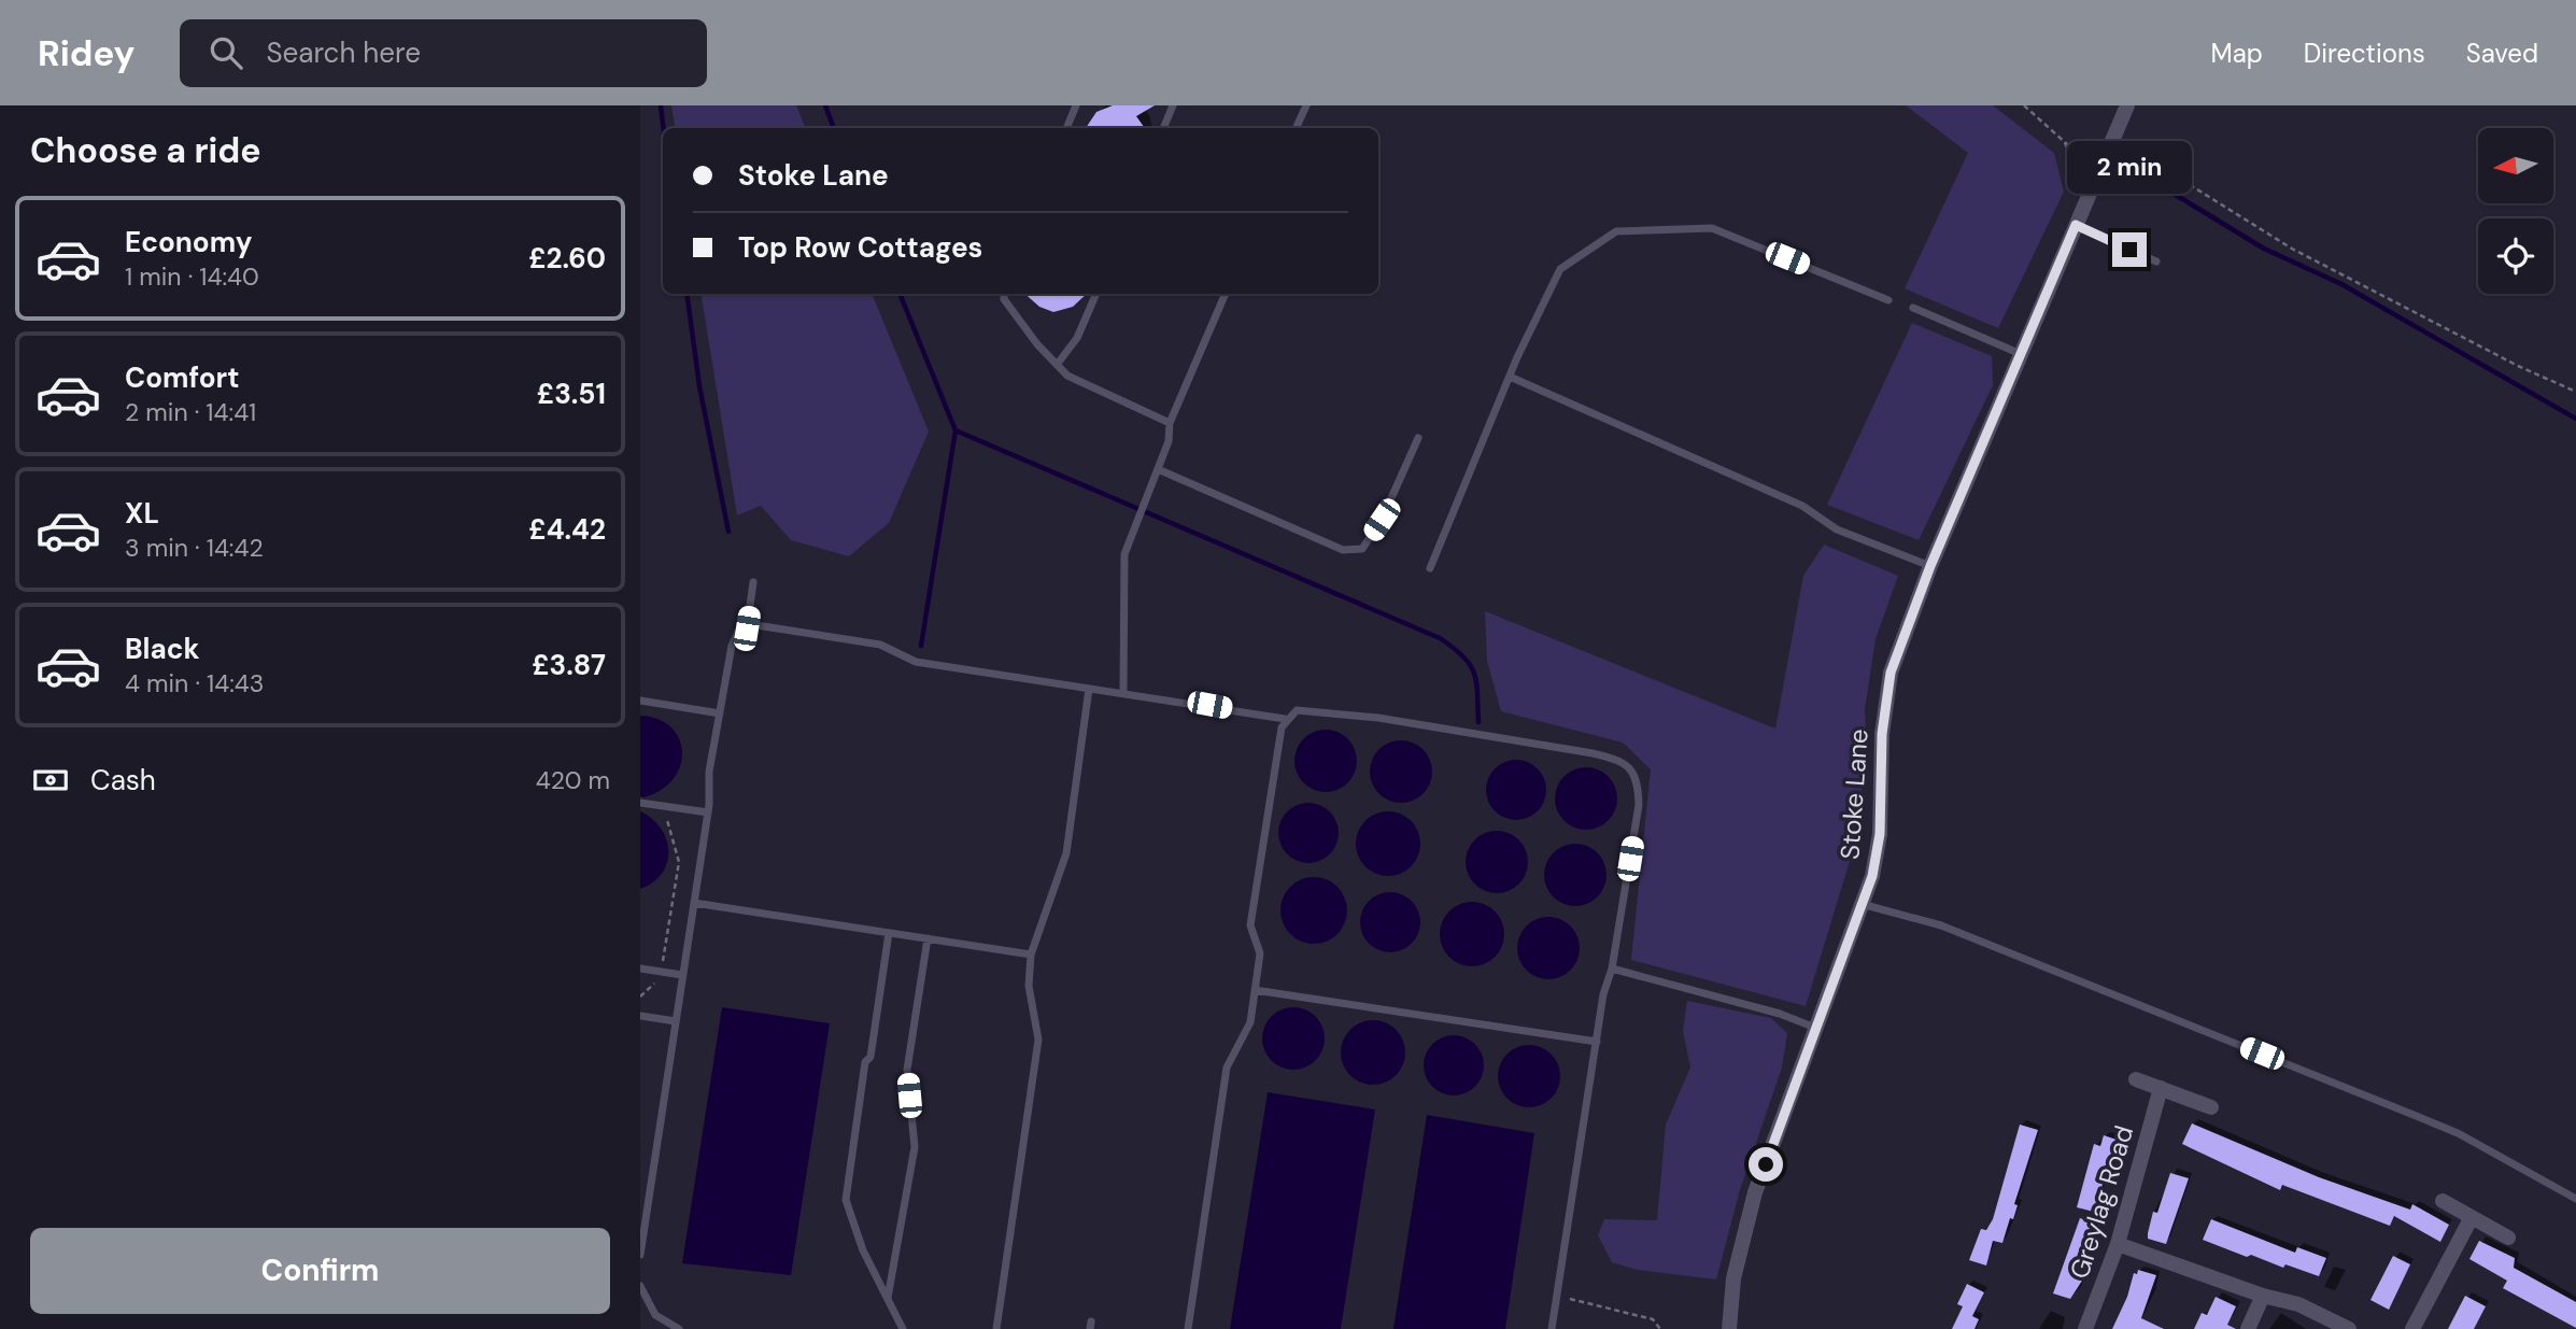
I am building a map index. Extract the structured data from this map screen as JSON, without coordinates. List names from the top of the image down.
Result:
{
  "streets": {
    "street": ["Stoke Lane", "Greylag Road"]
  },
  "north": "left",
  "page": {
    "header": "Ridey",
    "search": "Search here",
    "nav": ["Map", "Directions", "Saved"],
    "heading": "Choose a ride",
    "banner": ["Stoke Lane", "Top Row Cottages"],
    "bubble": "2 min",
    "list": [
      {
        "name": "Economy",
        "note": "1 min · 14:40",
        "value": "£2.60"
      },
      {
        "name": "Comfort",
        "note": "2 min · 14:41",
        "value": "£3.51"
      },
      {
        "name": "XL",
        "note": "3 min · 14:42",
        "value": "£4.42"
      },
      {
        "name": "Black",
        "note": "4 min · 14:43",
        "value": "£3.87"
      }
    ],
    "pay": ["Cash", "420 m"],
    "buttons": "Confirm"
  }
}
